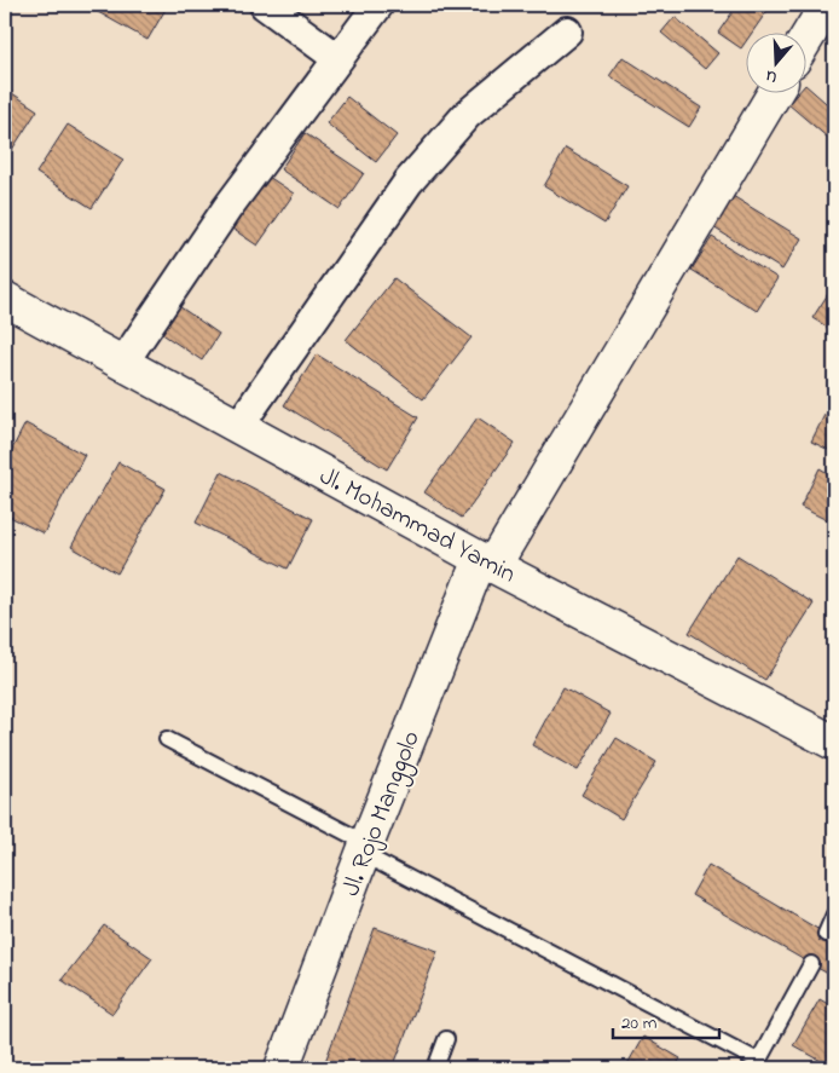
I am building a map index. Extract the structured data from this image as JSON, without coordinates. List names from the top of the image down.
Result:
{
  "streets": {
    "street": ["Jl. Mohammad Yamin", "Jl. Rojo Manggolo"]
  },
  "crossings": [
    ["Jl. Mohammad Yamin", "Jl. Rojo Manggolo"]
  ],
  "scale_bar": "20 m",
  "north": "bottom"
}
